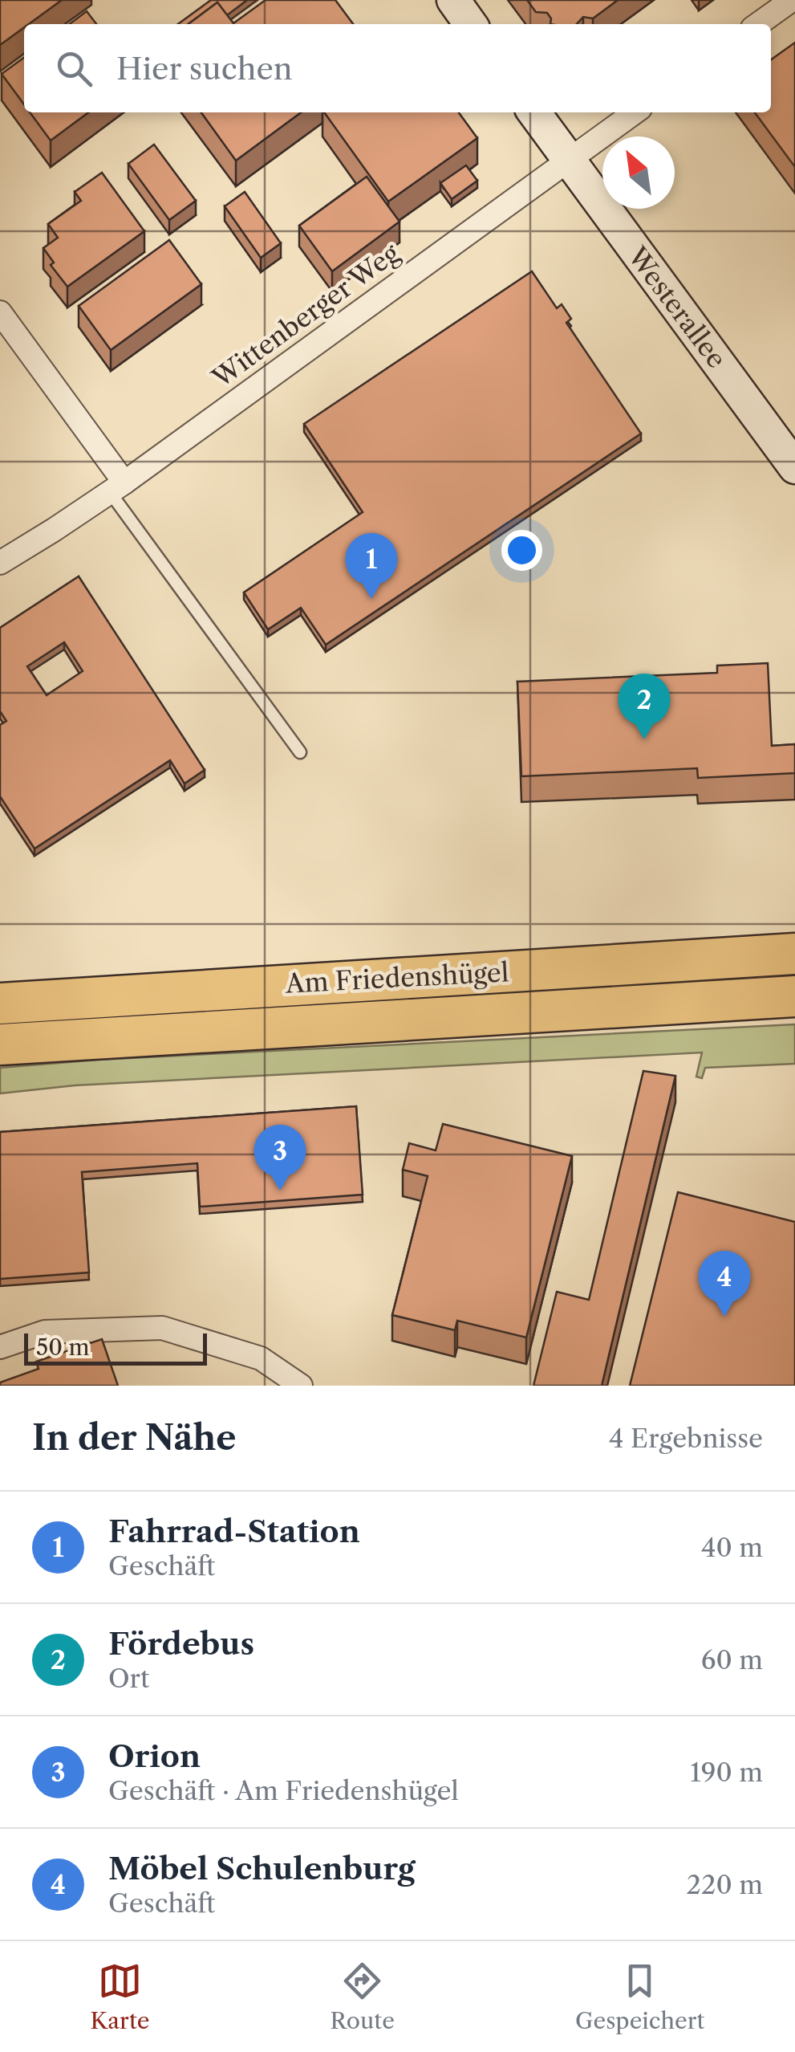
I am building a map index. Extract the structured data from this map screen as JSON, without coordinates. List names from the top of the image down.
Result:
{
  "streets": {
    "highway": ["Am Friedenshügel"],
    "street": ["Westerallee", "Wittenberger Weg"]
  },
  "crossings": [
    ["Westerallee", "Wittenberger Weg"]
  ],
  "scale_bar": "50 m",
  "north": "top left",
  "page": {
    "search": "Hier suchen",
    "pins": [
      "1",
      "2",
      "3",
      "4"
    ],
    "scale": "50 m",
    "heading": ["In der Nähe", "4 Ergebnisse"],
    "list": [
      {
        "mark": "1",
        "name": "Fahrrad-Station",
        "note": "Geschäft",
        "value": "40 m"
      },
      {
        "mark": "2",
        "name": "Fördebus",
        "note": "Ort",
        "value": "60 m"
      },
      {
        "mark": "3",
        "name": "Orion",
        "note": "Geschäft · Am Friedenshügel",
        "value": "190 m"
      },
      {
        "mark": "4",
        "name": "Möbel Schulenburg",
        "note": "Geschäft",
        "value": "220 m"
      }
    ],
    "nav": ["Karte", "Route", "Gespeichert"]
  }
}
